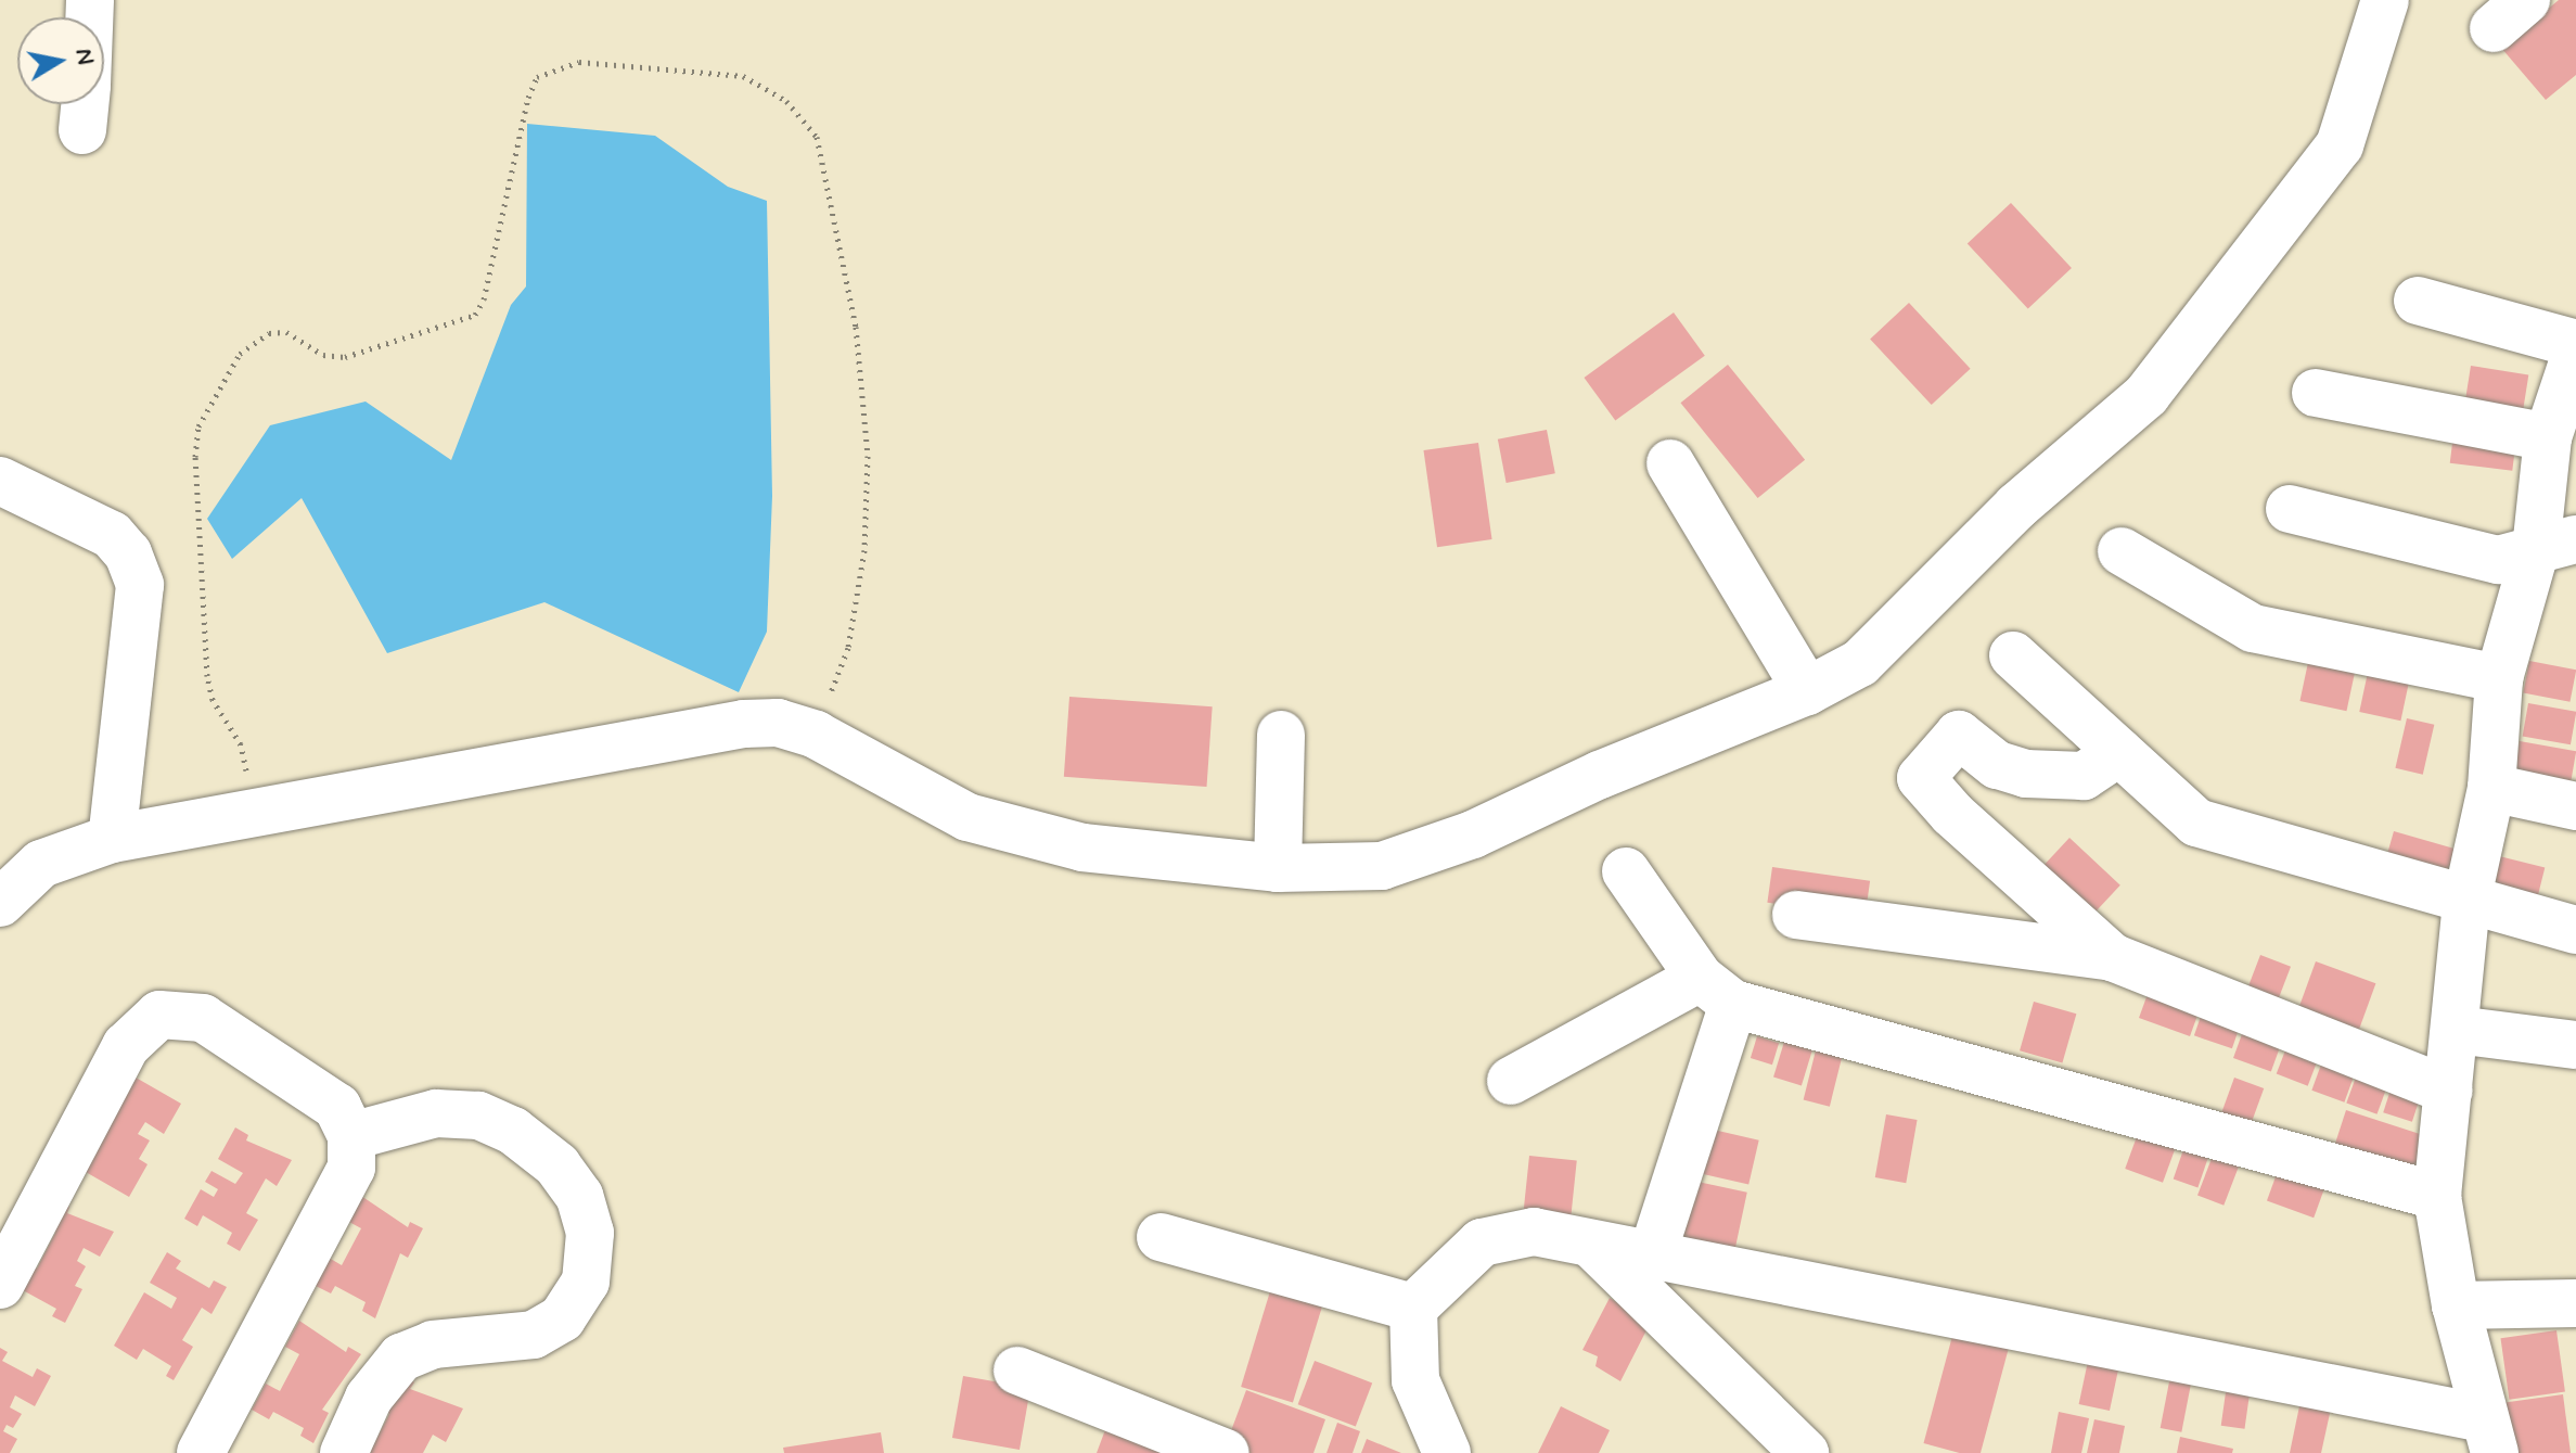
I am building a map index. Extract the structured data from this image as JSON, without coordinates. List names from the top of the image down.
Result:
{
  "north": "right"
}
